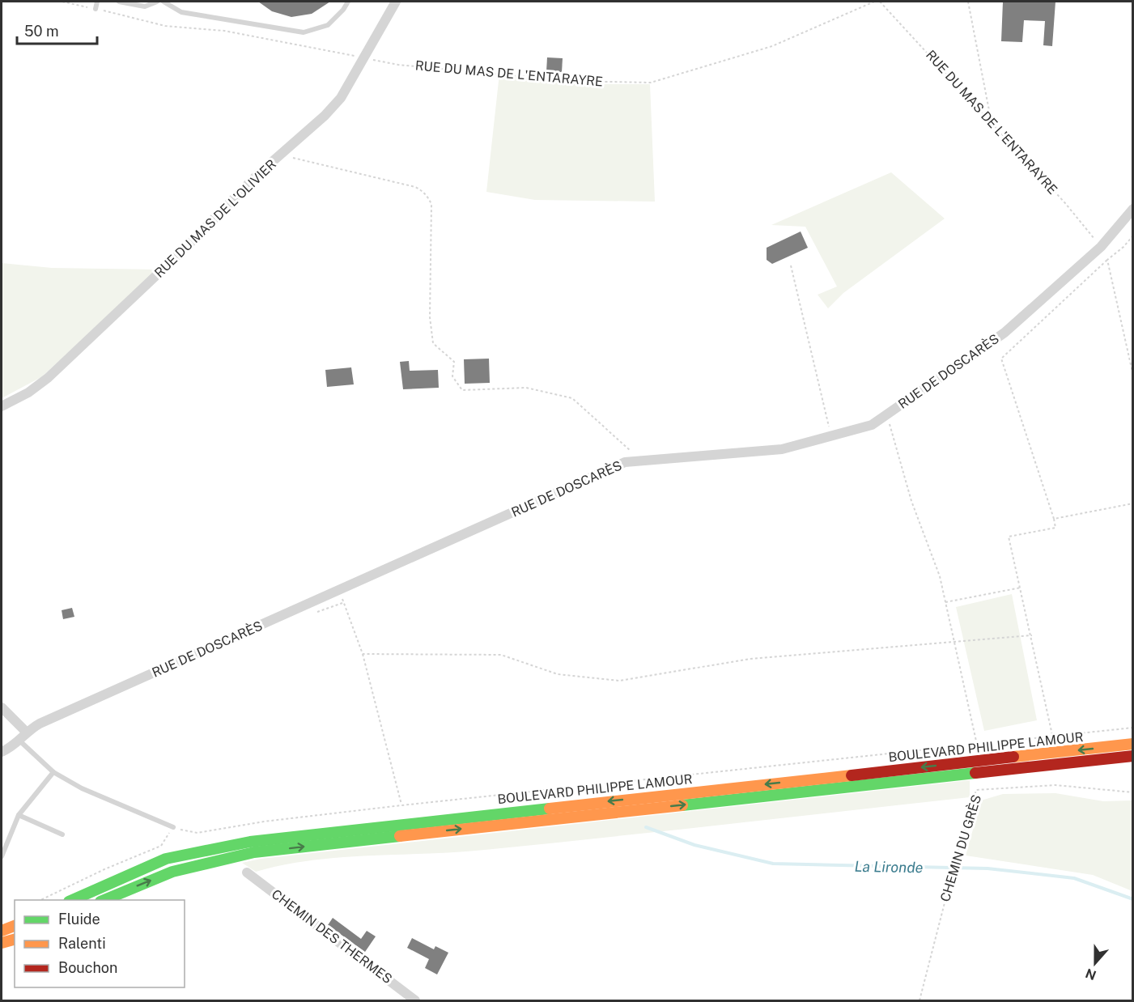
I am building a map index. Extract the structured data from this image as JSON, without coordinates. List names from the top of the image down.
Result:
{
  "streets": {
    "main road": ["BOULEVARD PHILIPPE LAMOUR"],
    "street": ["RUE DU MAS DE L'OLIVIER", "RUE DE DOSCARÈS", "CHEMIN DES THERMES"],
    "path": ["RUE DU MAS DE L'ENTARAYRE", "CHEMIN DU GRÈS"]
  },
  "crossings": [
    ["RUE DU MAS DE L'ENTARAYRE", "RUE DU MAS DE L'OLIVIER"],
    ["RUE DU MAS DE L'ENTARAYRE", "RUE DE DOSCARÈS"]
  ],
  "water": ["La Lironde"],
  "legend": ["Fluide", "Ralenti", "Bouchon"],
  "scale_bar": "50 m",
  "north": "bottom"
}
